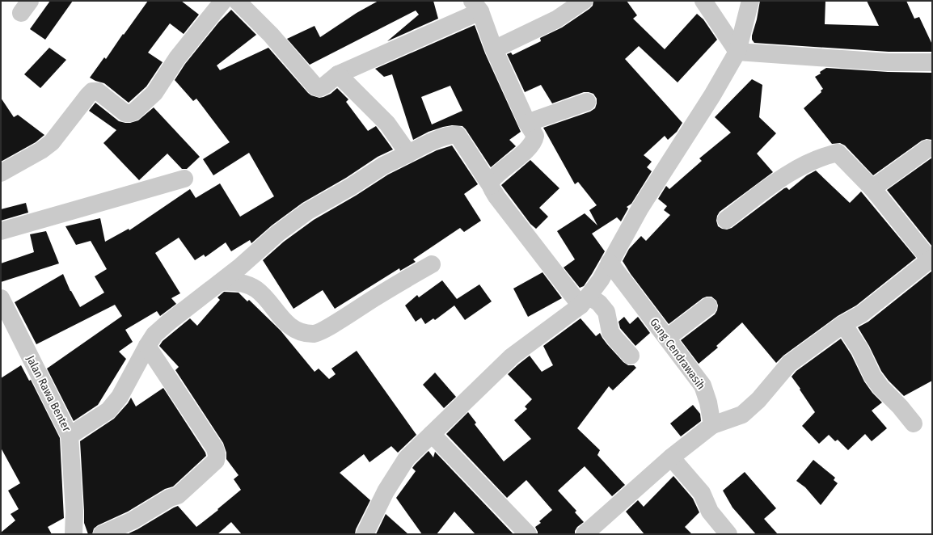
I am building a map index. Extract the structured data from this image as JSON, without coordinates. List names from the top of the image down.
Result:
{
  "streets": {
    "street": ["Gang Cendrawasih", "Jalan Rawa Benter"]
  }
}
